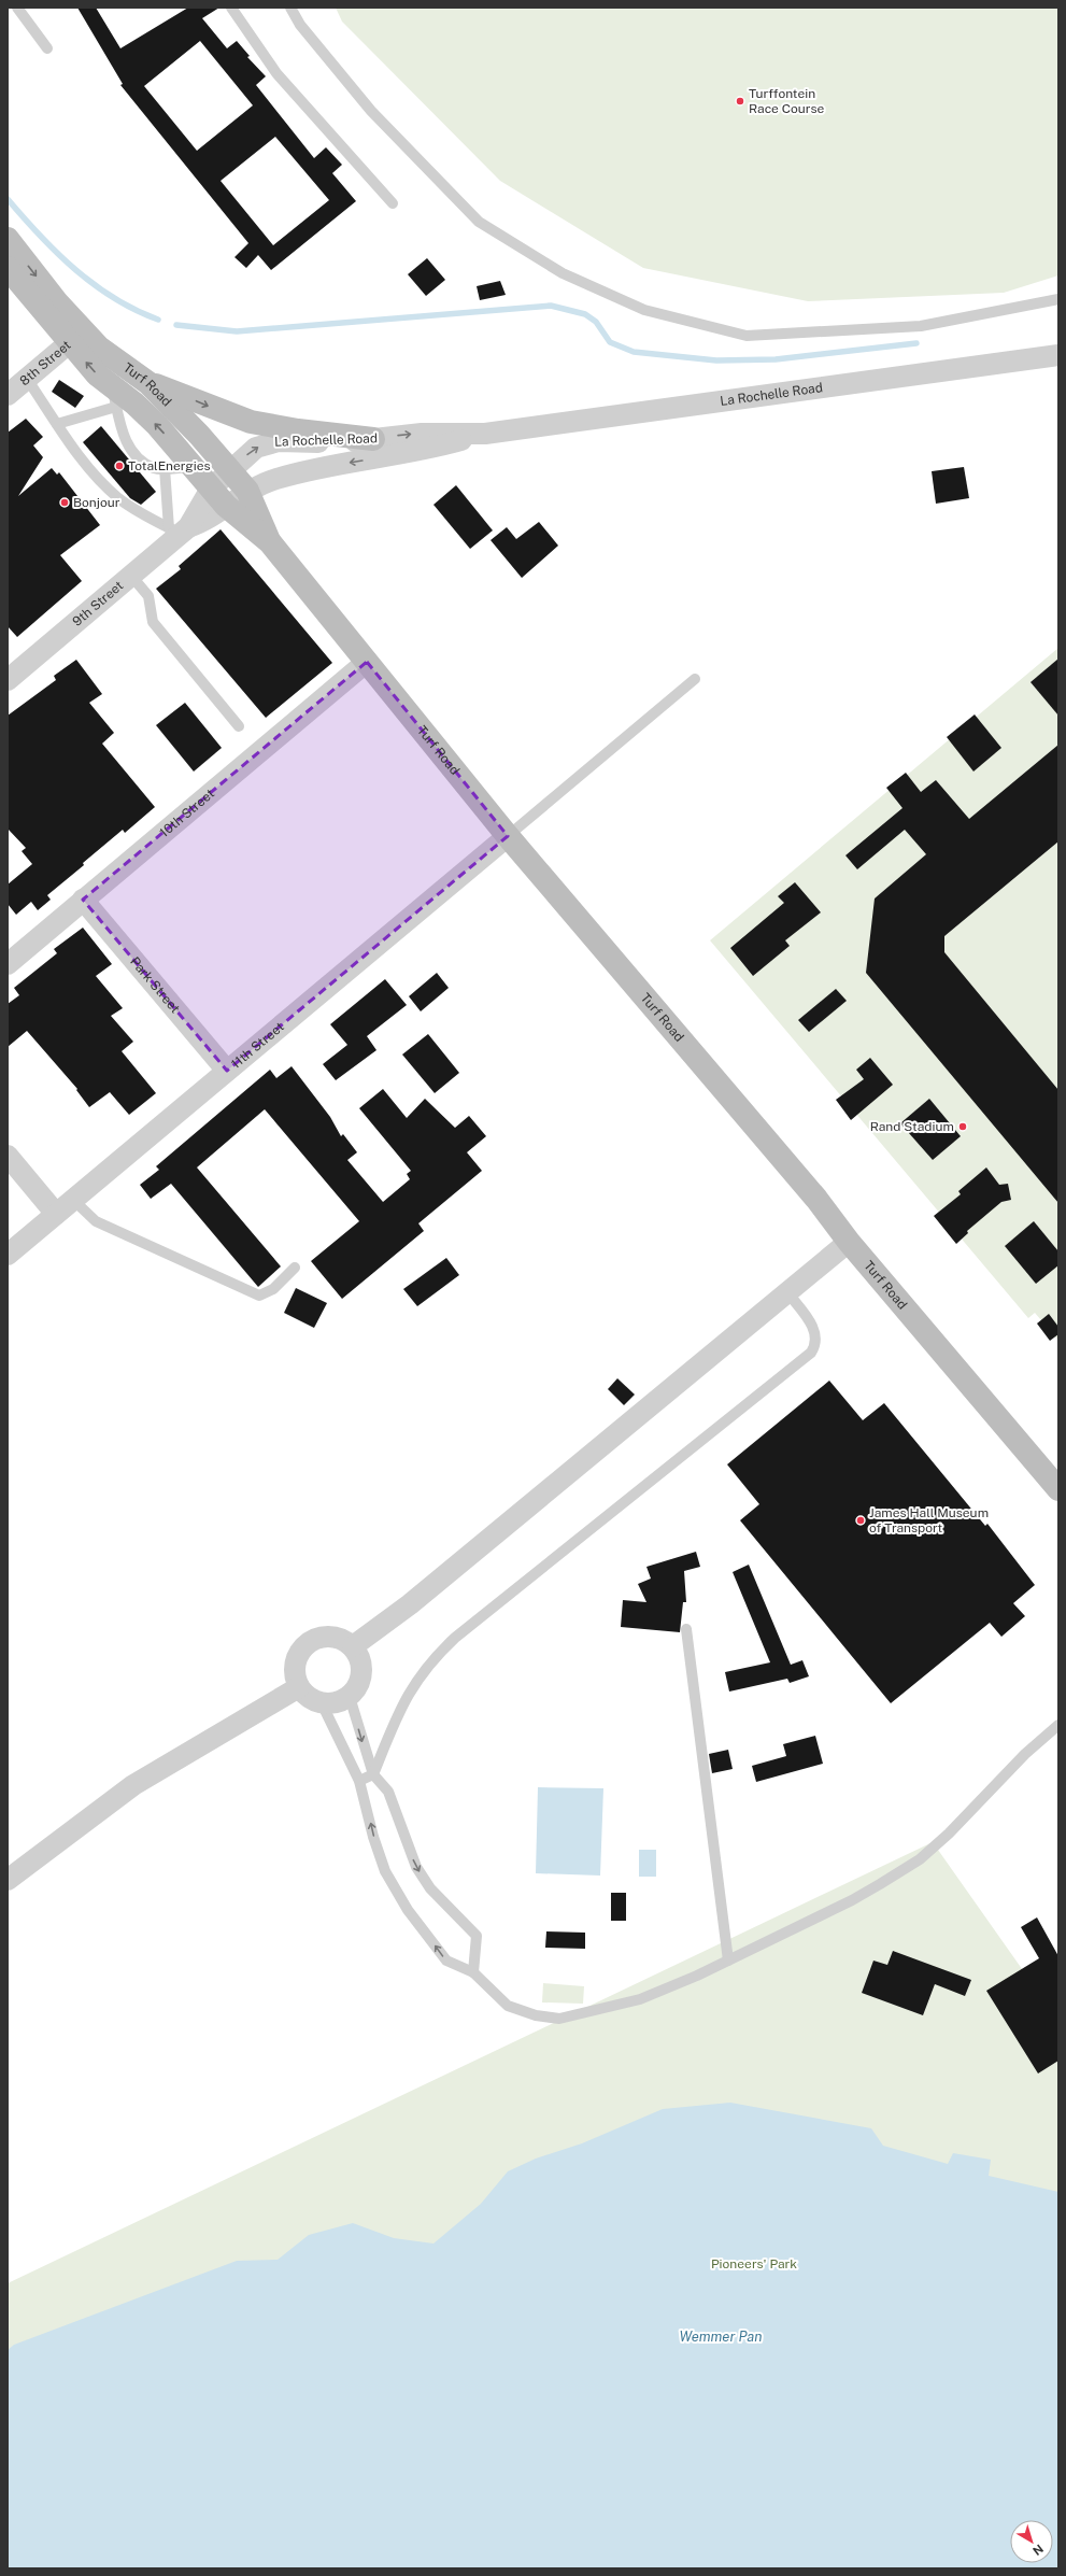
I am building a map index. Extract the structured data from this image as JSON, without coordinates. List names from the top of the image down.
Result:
{
  "streets": {
    "main road": ["Turf Road"],
    "street": [
      "8th Street",
      "La Rochelle Road",
      "9th Street",
      "10th Street",
      "Park Street",
      "11th Street"
    ]
  },
  "crossings": [
    ["8th Street", "Turf Road"],
    ["Turf Road", "La Rochelle Road"],
    ["Turf Road", "9th Street"],
    ["Turf Road", "10th Street"],
    ["Turf Road", "11th Street"],
    ["La Rochelle Road", "9th Street"],
    ["10th Street", "Park Street"],
    ["Park Street", "11th Street"]
  ],
  "water": ["Wemmer Pan"],
  "parks": ["Pioneers' Park"],
  "places": [
    "Turffontein Race Course",
    "TotalEnergies",
    "Bonjour",
    "Rand Stadium",
    "James Hall Museum of Transport"
  ],
  "north": "bottom right"
}
